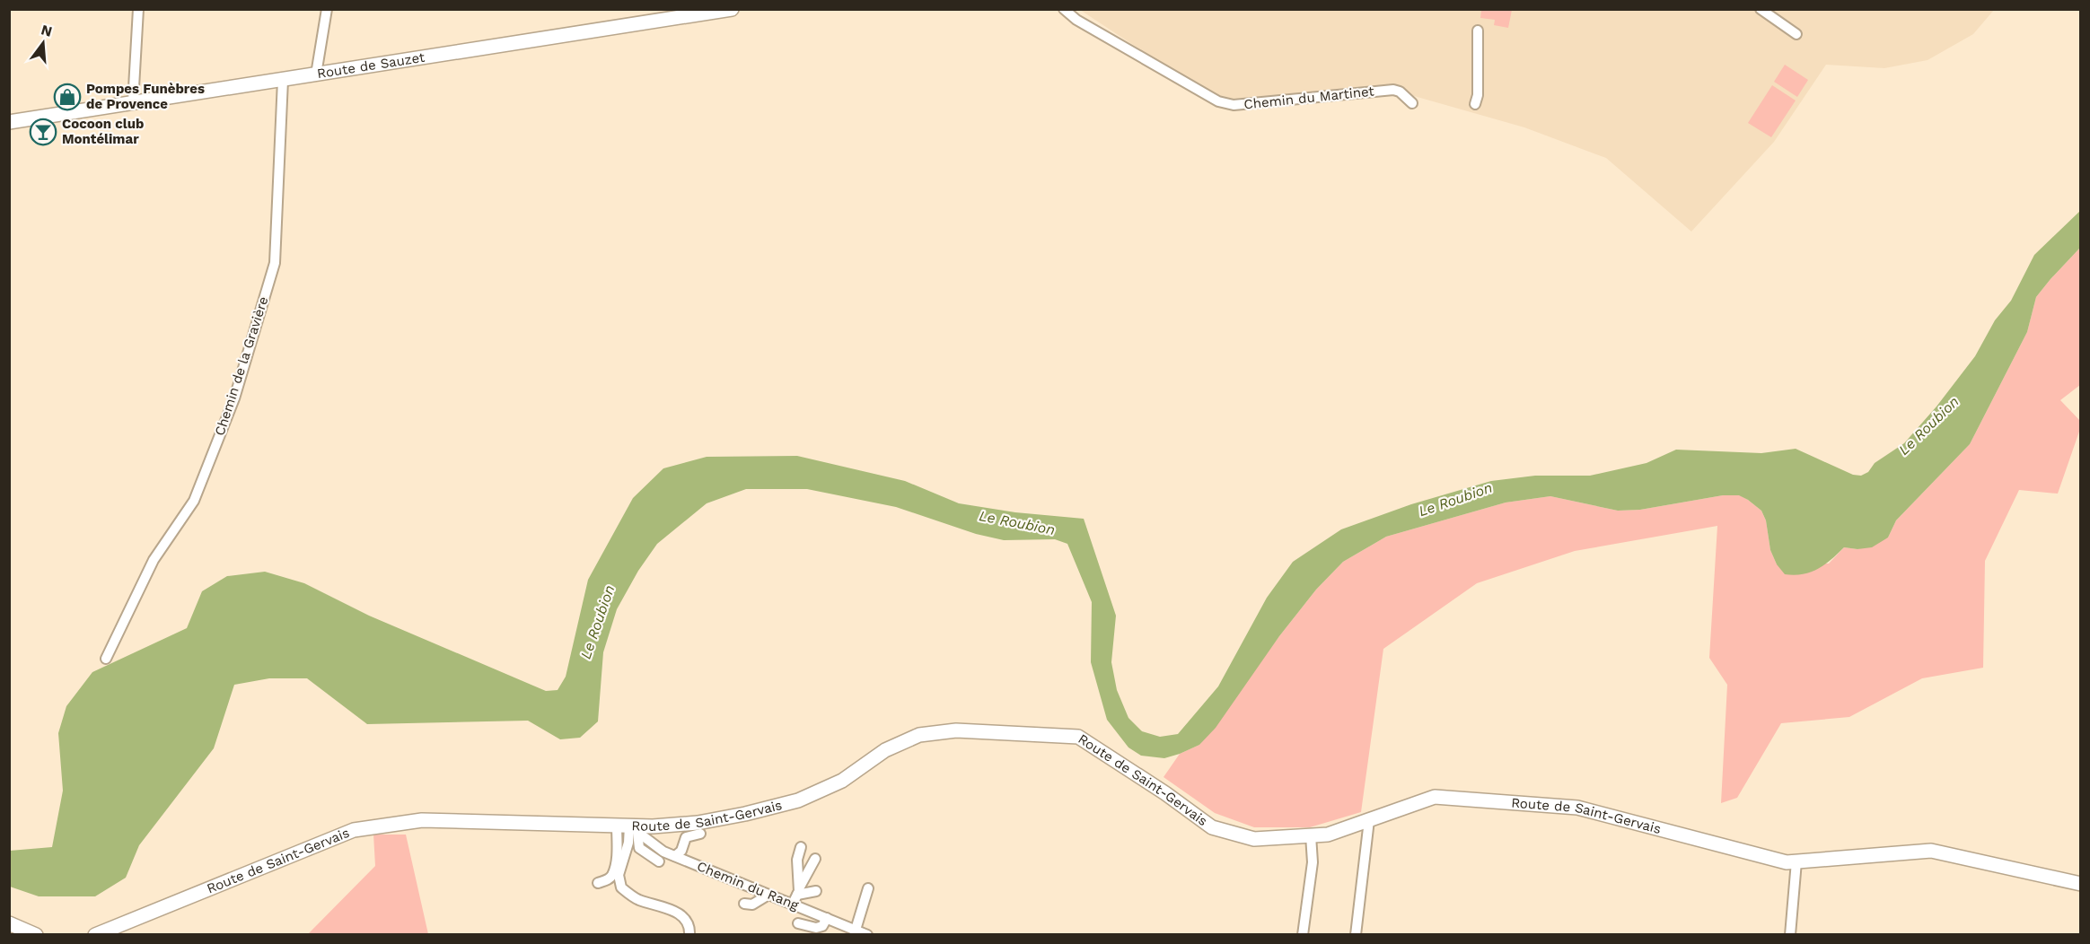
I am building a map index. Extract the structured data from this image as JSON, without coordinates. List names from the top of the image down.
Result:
{
  "streets": {
    "street": [
      "Route de Sauzet",
      "Chemin du Martinet",
      "Chemin de la Gravière",
      "Route de Saint-Gervais",
      "Chemin du Rang"
    ]
  },
  "crossings": [
    ["Route de Sauzet", "Chemin de la Gravière"],
    ["Route de Saint-Gervais", "Chemin du Rang"]
  ],
  "water": ["Le Roubion"],
  "places": {
    "shop": ["Pompes Funèbres de Provence"],
    "bar": ["Cocoon club Montélimar"]
  },
  "north": "top"
}
